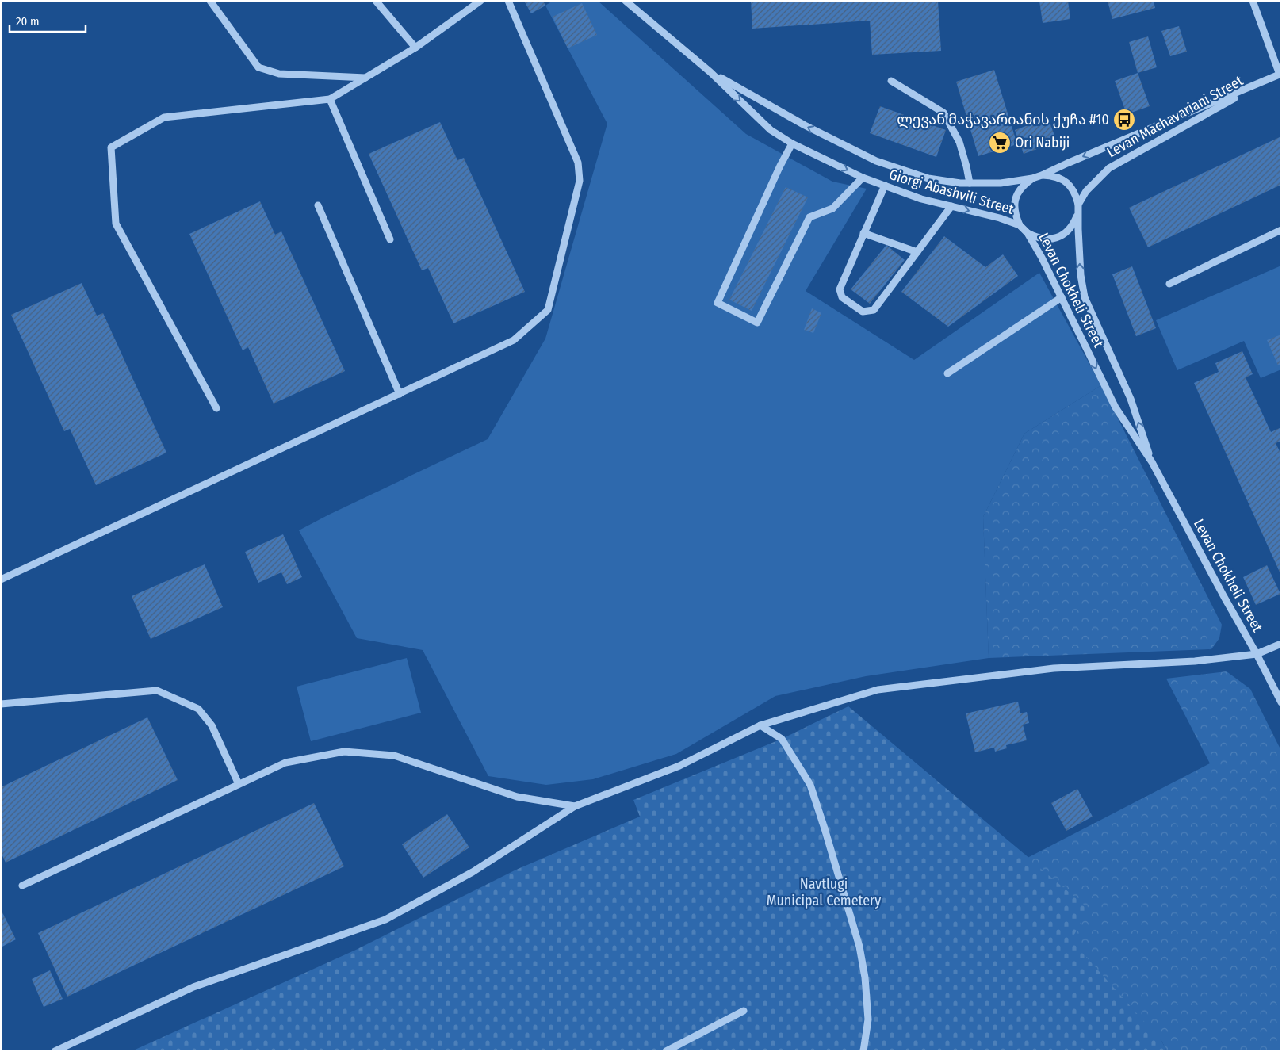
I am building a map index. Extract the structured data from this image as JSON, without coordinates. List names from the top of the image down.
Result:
{
  "streets": {
    "street": ["Levan Machavariani Street", "Giorgi Abashvili Street", "Levan Chokheli Street"]
  },
  "crossings": [
    ["Levan Machavariani Street", "Giorgi Abashvili Street"],
    ["Levan Machavariani Street", "Levan Chokheli Street"],
    ["Giorgi Abashvili Street", "Levan Chokheli Street"]
  ],
  "parks": ["Navtlugi Municipal Cemetery"],
  "places": {
    "bus stop": ["ლევან მაჭავარიანის ქუჩა #10"],
    "supermarket": ["Ori Nabiji"]
  },
  "scale_bar": "20 m"
}
